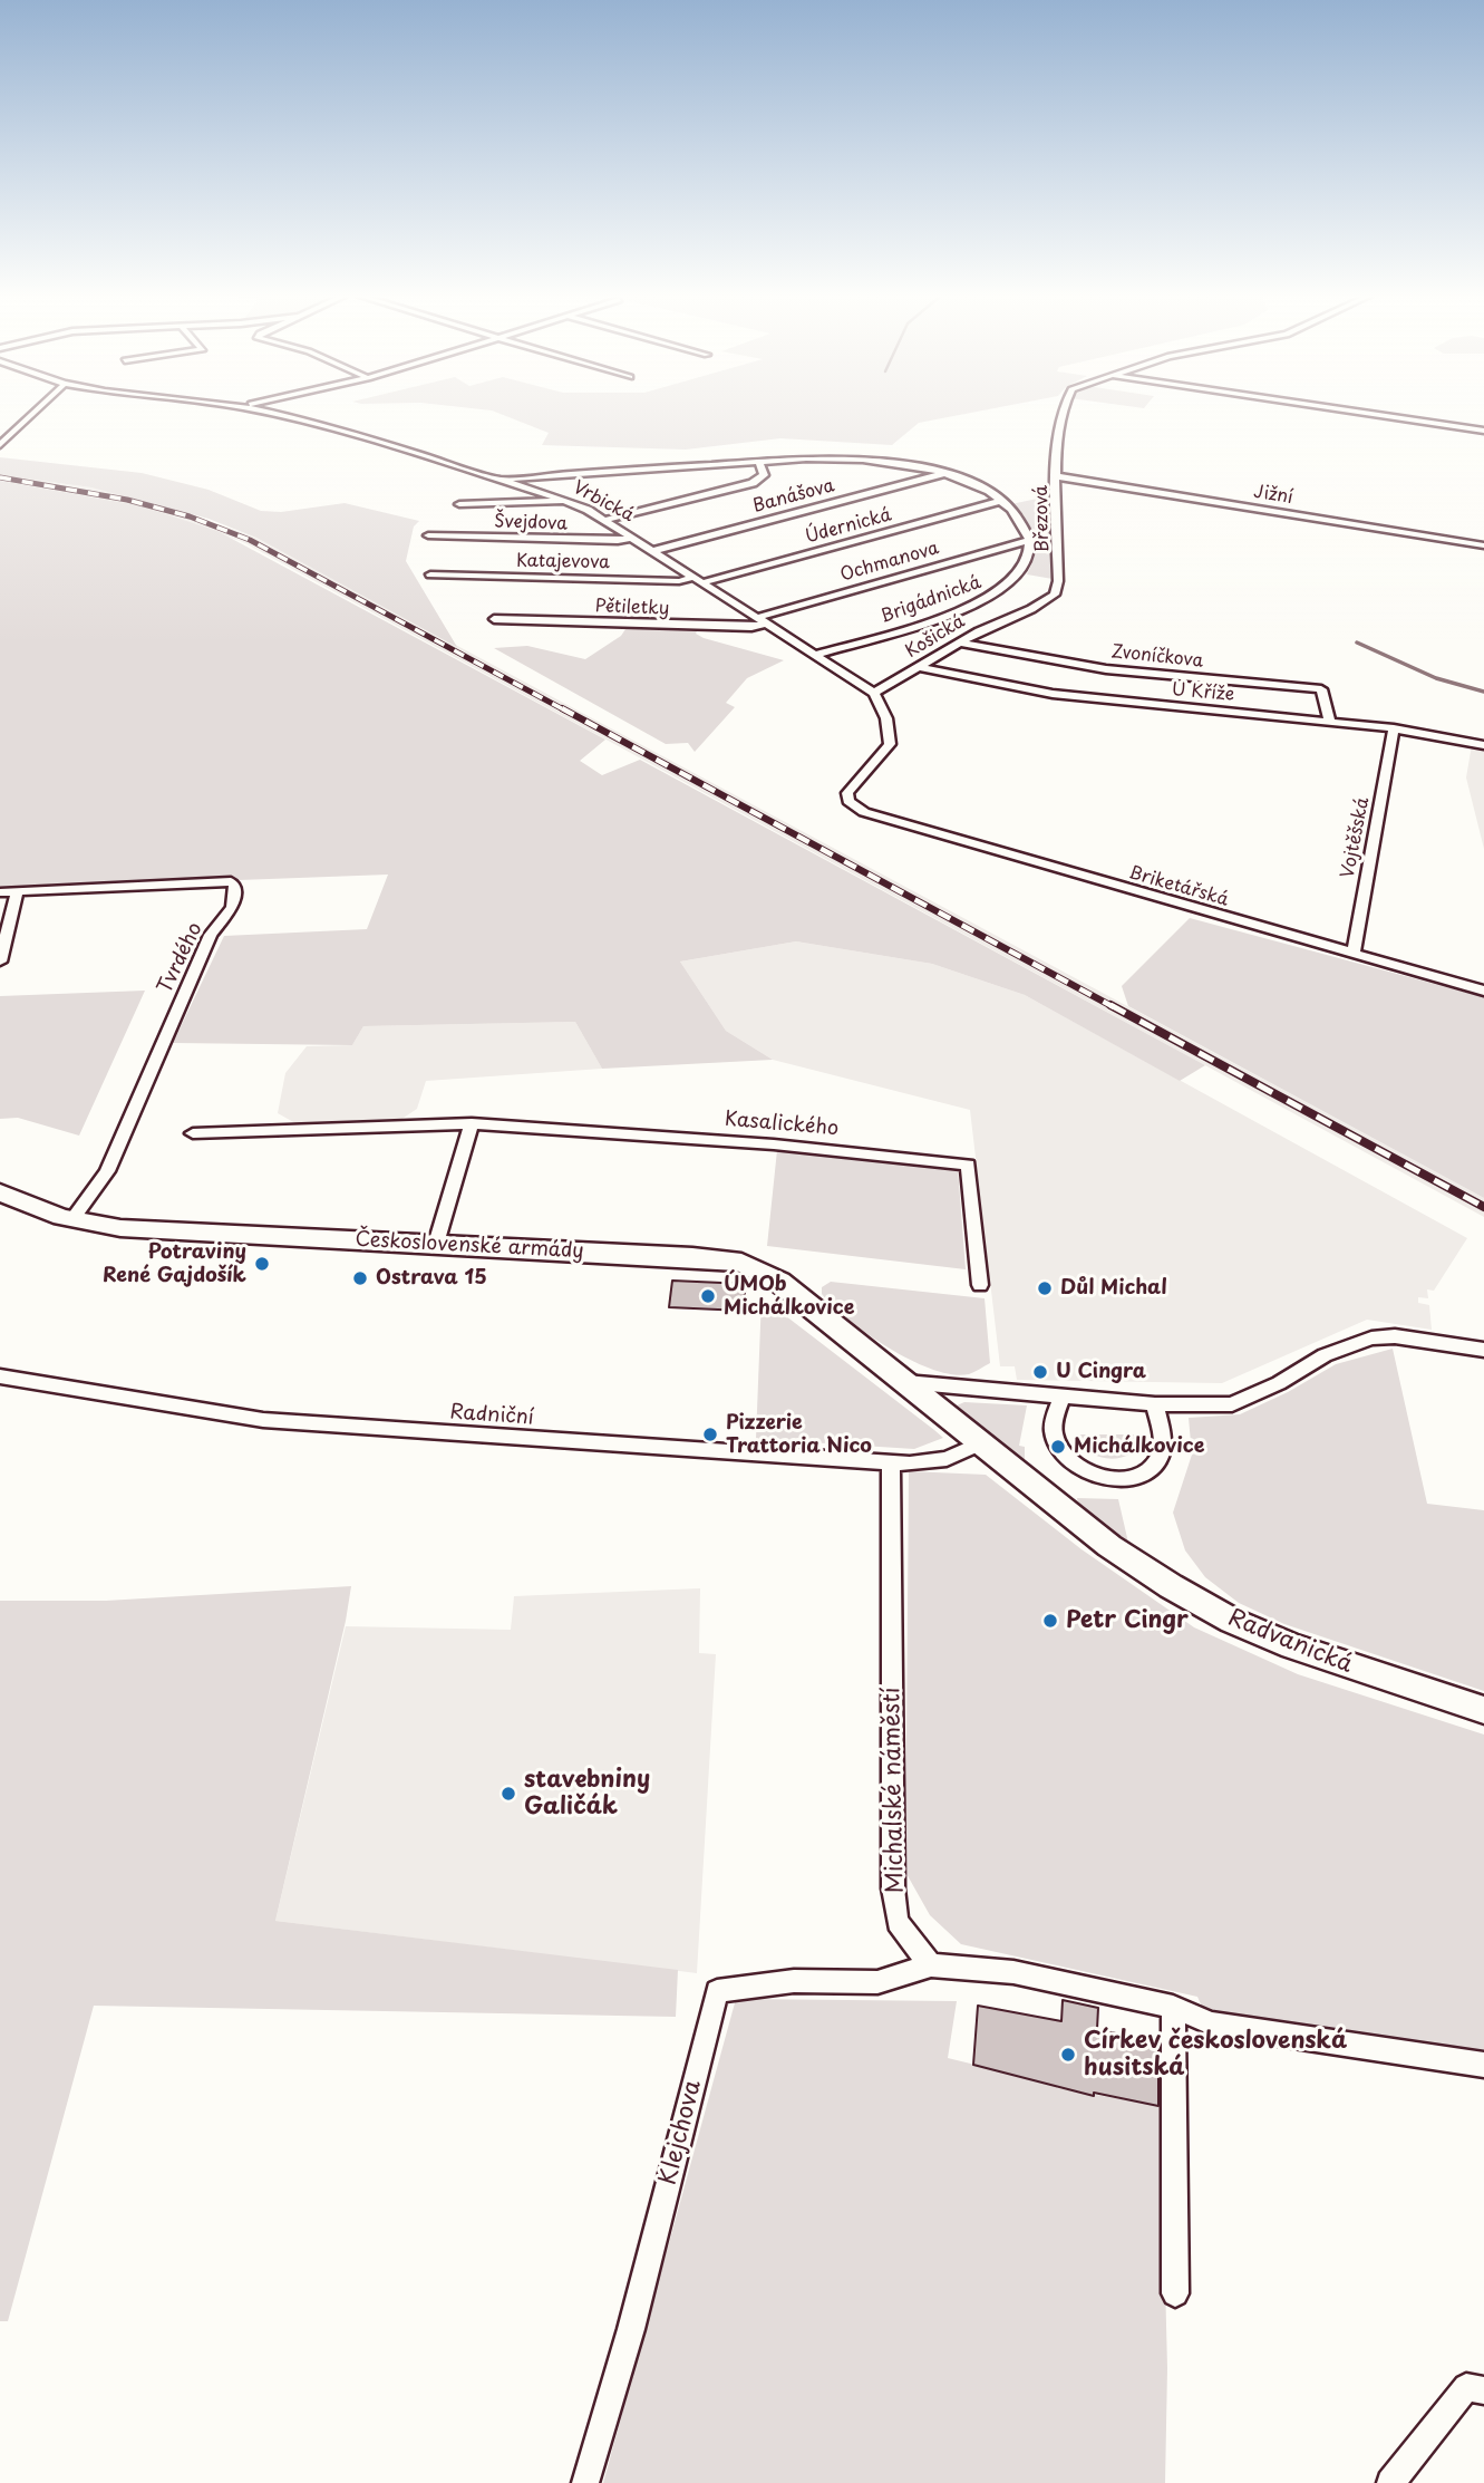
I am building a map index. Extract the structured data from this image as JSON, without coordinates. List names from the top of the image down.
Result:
{
  "streets": {
    "street": [
      "Jižní",
      "Banášova",
      "Vrbická",
      "Březová",
      "Švejdova",
      "Údernická",
      "Katajevova",
      "Ochmanova",
      "Brigádnická",
      "Pětiletky",
      "Košická",
      "Zvoníčkova",
      "U Kříže",
      "Vojtěšská",
      "Briketářská",
      "Tvrdého",
      "Kasalického",
      "Československé armády",
      "Radniční",
      "Radvanická",
      "Michalské náměstí",
      "Klejchova"
    ]
  },
  "crossings": [
    ["Jižní", "Březová"],
    ["Banášova", "Vrbická"],
    ["Vrbická", "Švejdova"],
    ["Vrbická", "Údernická"],
    ["Vrbická", "Katajevova"],
    ["Vrbická", "Ochmanova"],
    ["Vrbická", "Brigádnická"],
    ["Vrbická", "Pětiletky"],
    ["Vrbická", "Košická"],
    ["Vrbická", "Briketářská"],
    ["Březová", "Košická"],
    ["Ochmanova", "Brigádnická"],
    ["Košická", "Zvoníčkova"],
    ["Košická", "U Kříže"],
    ["Košická", "Briketářská"],
    ["Zvoníčkova", "U Kříže"],
    ["U Kříže", "Vojtěšská"],
    ["Vojtěšská", "Briketářská"],
    ["Tvrdého", "Československé armády"],
    ["Československé armády", "Radniční"],
    ["Československé armády", "Radvanická"],
    ["Radniční", "Michalské náměstí"],
    ["Michalské náměstí", "Klejchova"]
  ],
  "places": [
    "Potraviny René Gajdošík",
    "Ostrava 15",
    "Důl Michal",
    "ÚMOb Michálkovice",
    "U Cingra",
    "Pizzerie Trattoria Nico",
    "Michálkovice",
    "Petr Cingr",
    "stavebniny Galičák",
    "Církev československá husitská"
  ]
}
